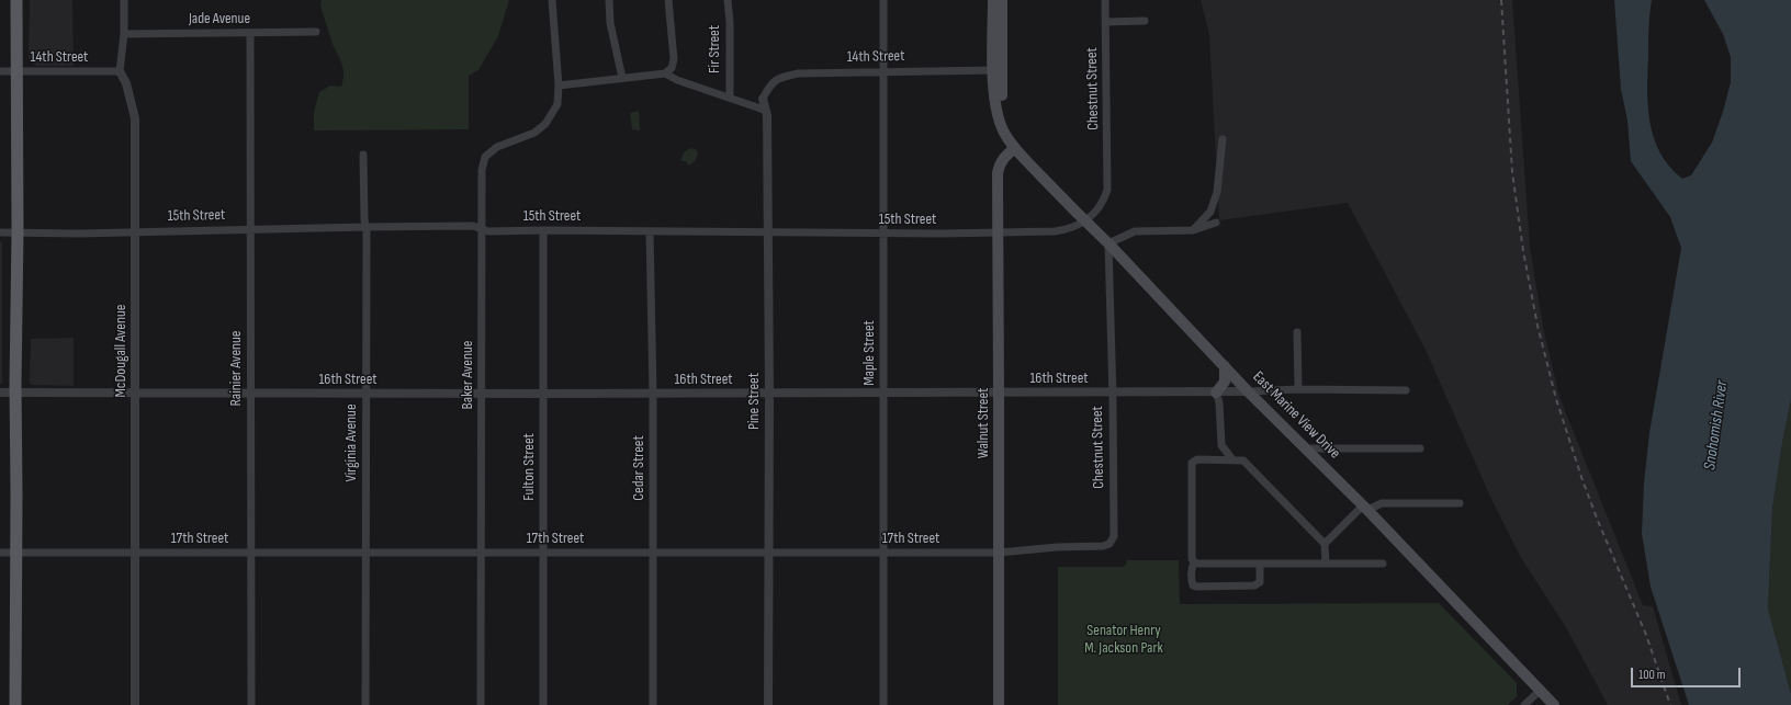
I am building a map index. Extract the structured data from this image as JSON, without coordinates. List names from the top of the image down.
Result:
{
  "streets": {
    "main road": ["East Marine View Drive", "Walnut Street"],
    "street": [
      "Jade Avenue",
      "Fir Street",
      "14th Street",
      "Chestnut Street",
      "15th Street",
      "McDougall Avenue",
      "Maple Street",
      "Rainier Avenue",
      "Baker Avenue",
      "16th Street",
      "Pine Street",
      "Virginia Avenue",
      "Fulton Street",
      "Cedar Street",
      "17th Street"
    ]
  },
  "crossings": [
    ["Jade Avenue", "McDougall Avenue"],
    ["Jade Avenue", "Rainier Avenue"],
    ["14th Street", "McDougall Avenue"],
    ["14th Street", "Maple Street"],
    ["14th Street", "Pine Street"],
    ["14th Street", "East Marine View Drive"],
    ["Chestnut Street", "15th Street"],
    ["Chestnut Street", "16th Street"],
    ["Chestnut Street", "East Marine View Drive"],
    ["Chestnut Street", "17th Street"],
    ["15th Street", "McDougall Avenue"],
    ["15th Street", "Maple Street"],
    ["15th Street", "Rainier Avenue"],
    ["15th Street", "Baker Avenue"],
    ["15th Street", "Pine Street"],
    ["15th Street", "East Marine View Drive"],
    ["15th Street", "Walnut Street"],
    ["15th Street", "Virginia Avenue"],
    ["15th Street", "Fulton Street"],
    ["15th Street", "Cedar Street"],
    ["McDougall Avenue", "16th Street"],
    ["McDougall Avenue", "17th Street"],
    ["Maple Street", "16th Street"],
    ["Maple Street", "17th Street"],
    ["Rainier Avenue", "16th Street"],
    ["Rainier Avenue", "17th Street"],
    ["Baker Avenue", "16th Street"],
    ["Baker Avenue", "17th Street"],
    ["16th Street", "Pine Street"],
    ["16th Street", "East Marine View Drive"],
    ["16th Street", "Walnut Street"],
    ["16th Street", "Virginia Avenue"],
    ["16th Street", "Fulton Street"],
    ["16th Street", "Cedar Street"],
    ["Pine Street", "17th Street"],
    ["East Marine View Drive", "Walnut Street"],
    ["Walnut Street", "17th Street"],
    ["Virginia Avenue", "17th Street"],
    ["Fulton Street", "17th Street"],
    ["Cedar Street", "17th Street"]
  ],
  "water": ["Snohomish River"],
  "parks": ["Senator Henry M. Jackson Park"],
  "scale_bar": "100 m"
}
